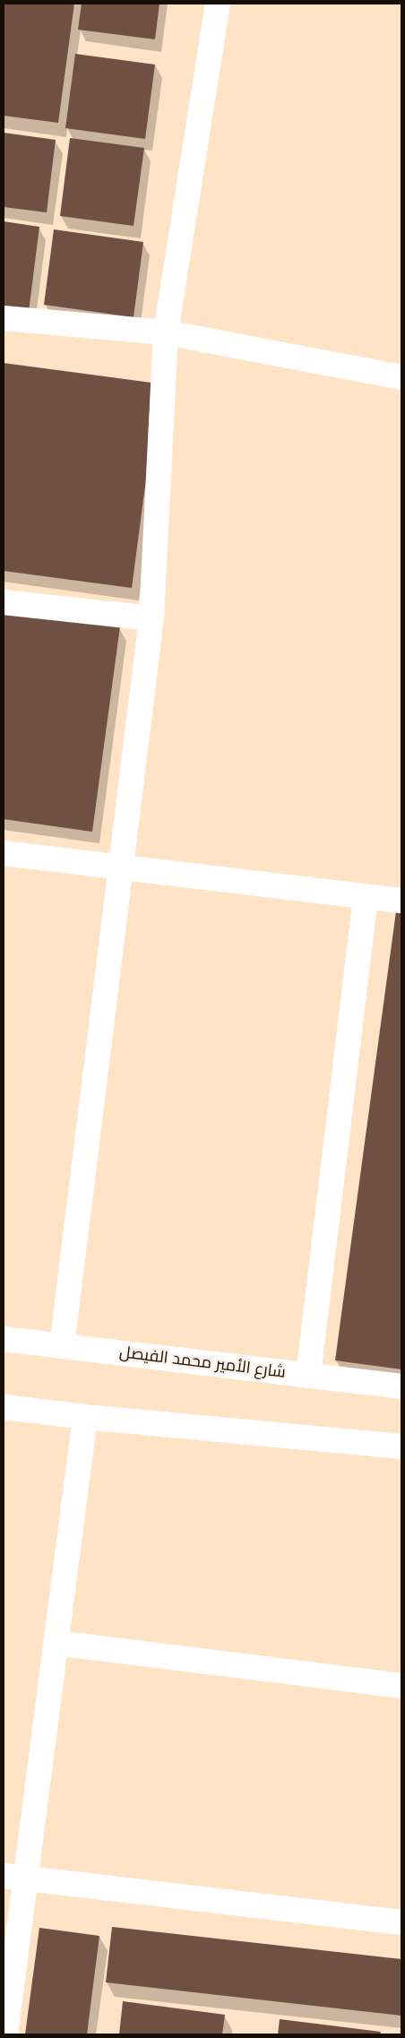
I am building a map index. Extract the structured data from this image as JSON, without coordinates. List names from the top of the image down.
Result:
{
  "streets": {
    "street": ["شارع الأمير محمد الفيصل"]
  }
}
